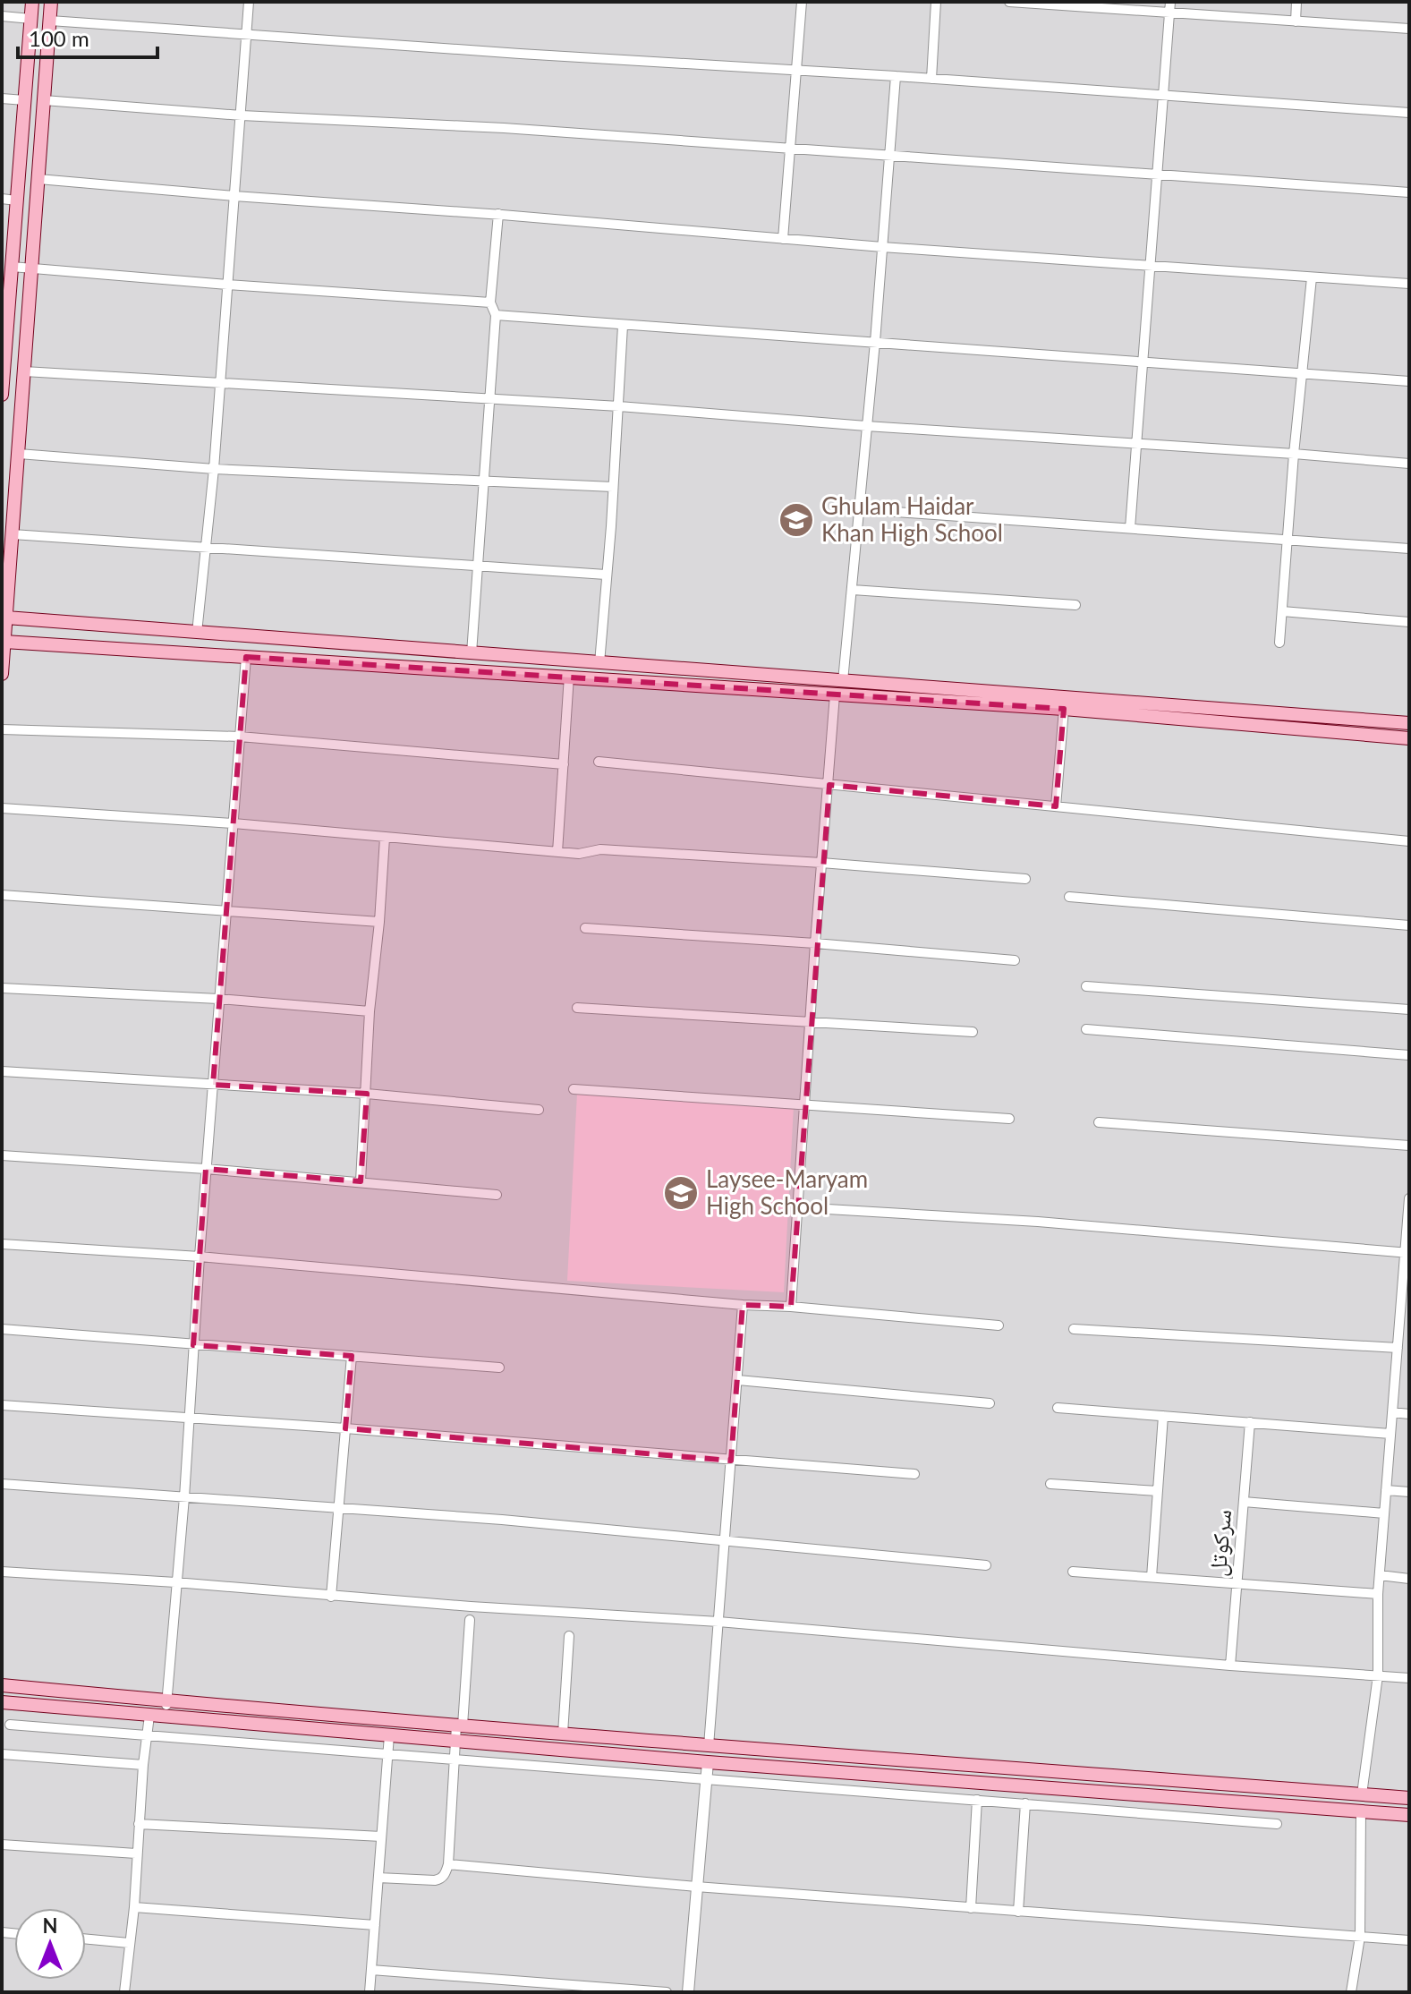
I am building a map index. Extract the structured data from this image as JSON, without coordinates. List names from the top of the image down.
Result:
{
  "streets": {
    "street": ["سرکوتل"]
  },
  "places": {
    "school or university": ["Ghulam Haidar Khan High School", "Laysee-Maryam High School"]
  },
  "scale_bar": "100 m",
  "north": "top"
}
